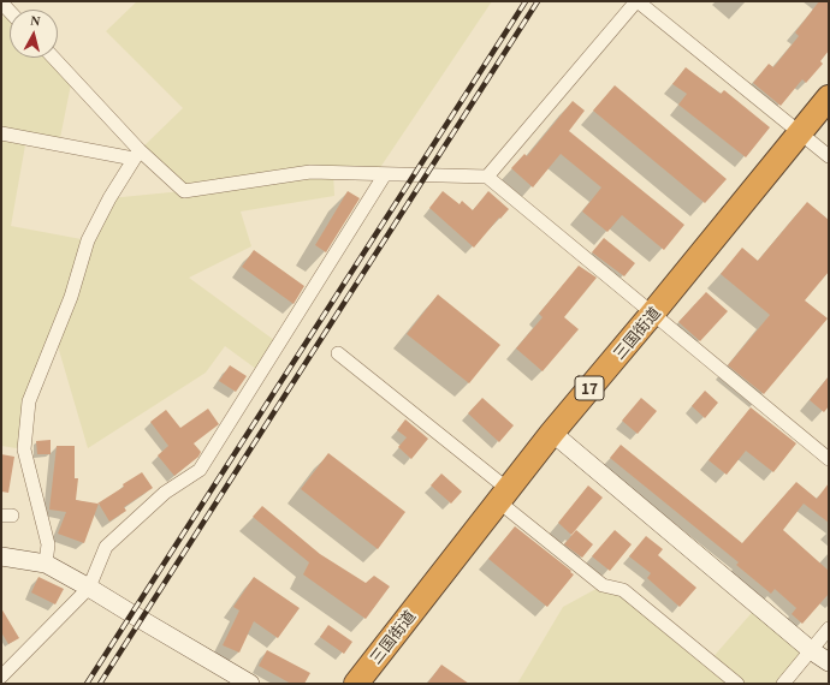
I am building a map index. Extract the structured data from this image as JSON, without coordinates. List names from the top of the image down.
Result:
{
  "streets": {
    "highway": ["三国街道", "17"]
  },
  "north": "top"
}
